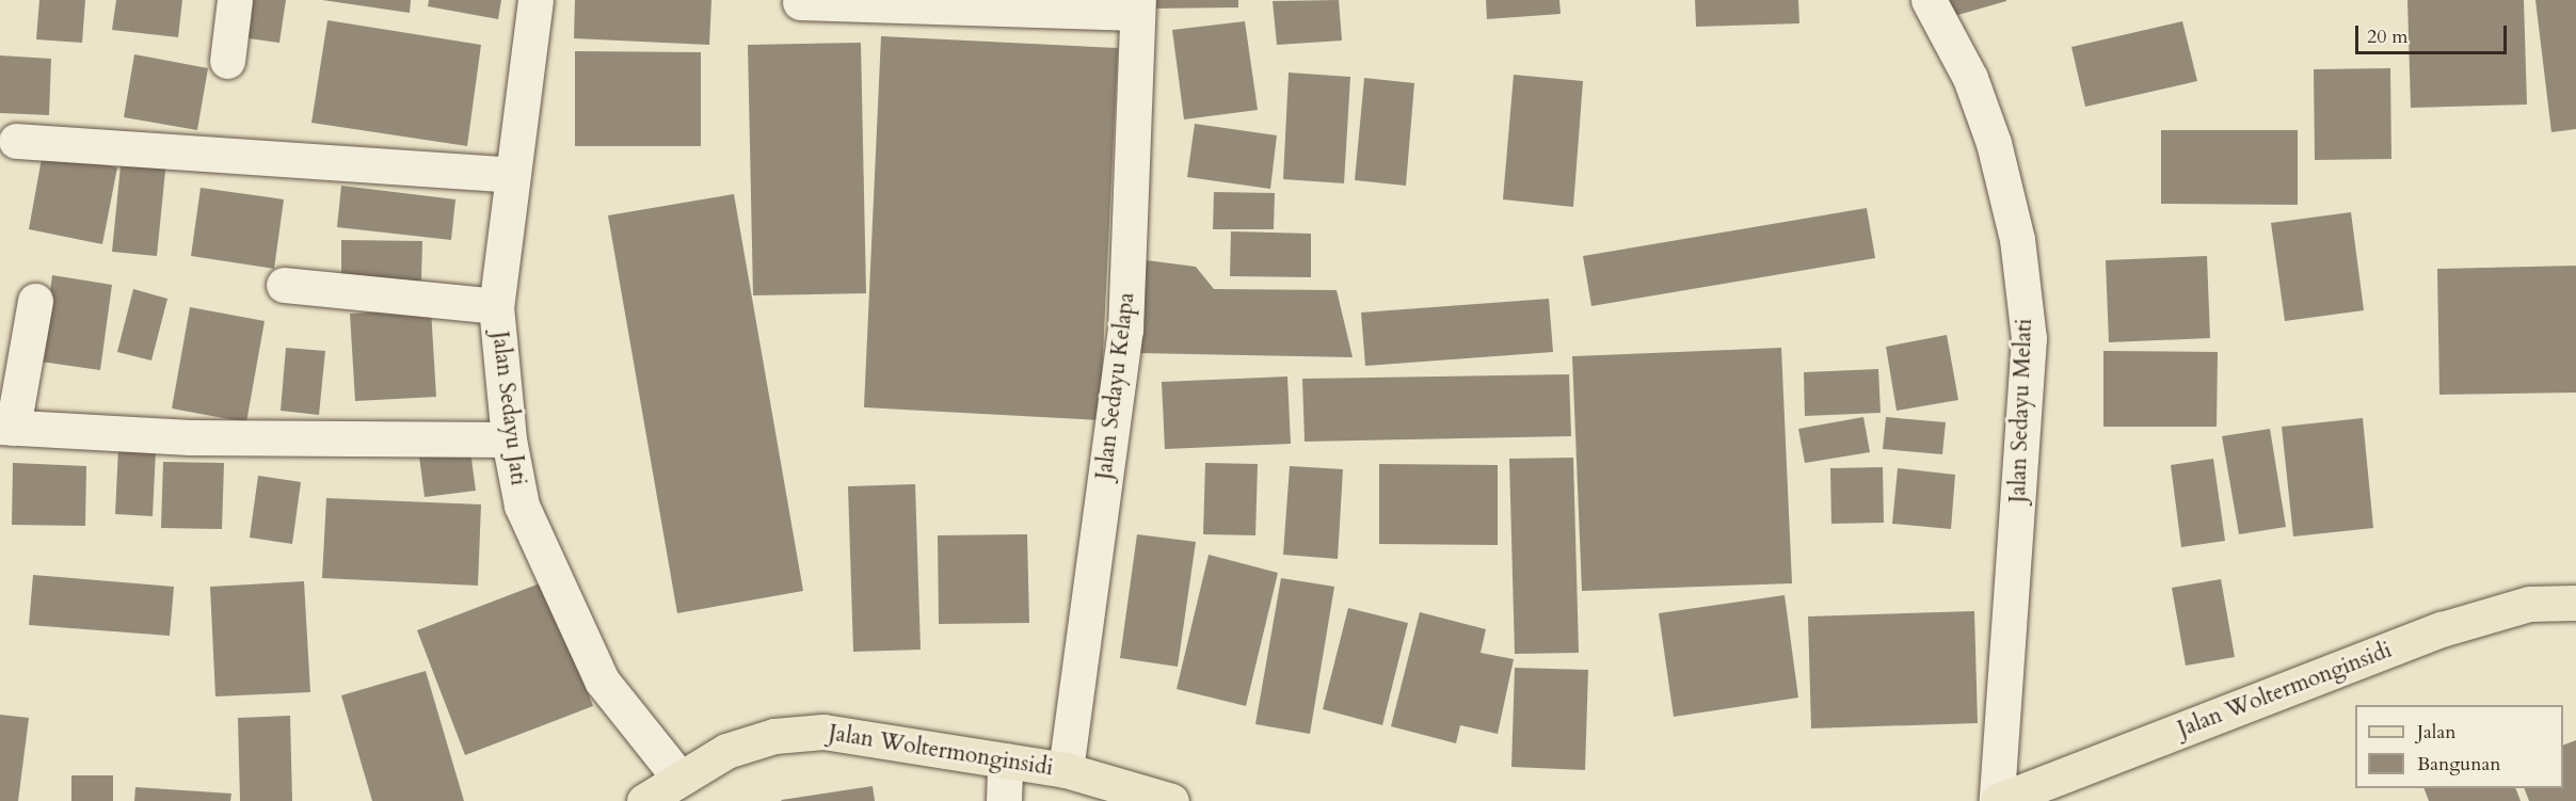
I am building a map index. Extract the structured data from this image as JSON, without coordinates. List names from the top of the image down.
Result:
{
  "streets": {
    "main road": ["Jalan Woltermonginsidi"],
    "street": ["Jalan Sedayu Kelapa", "Jalan Sedayu Jati", "Jalan Sedayu Melati"]
  },
  "crossings": [
    ["Jalan Sedayu Kelapa", "Jalan Woltermonginsidi"],
    ["Jalan Sedayu Jati", "Jalan Woltermonginsidi"],
    ["Jalan Sedayu Melati", "Jalan Woltermonginsidi"]
  ],
  "legend": ["Jalan", "Bangunan"],
  "scale_bar": "20 m"
}
